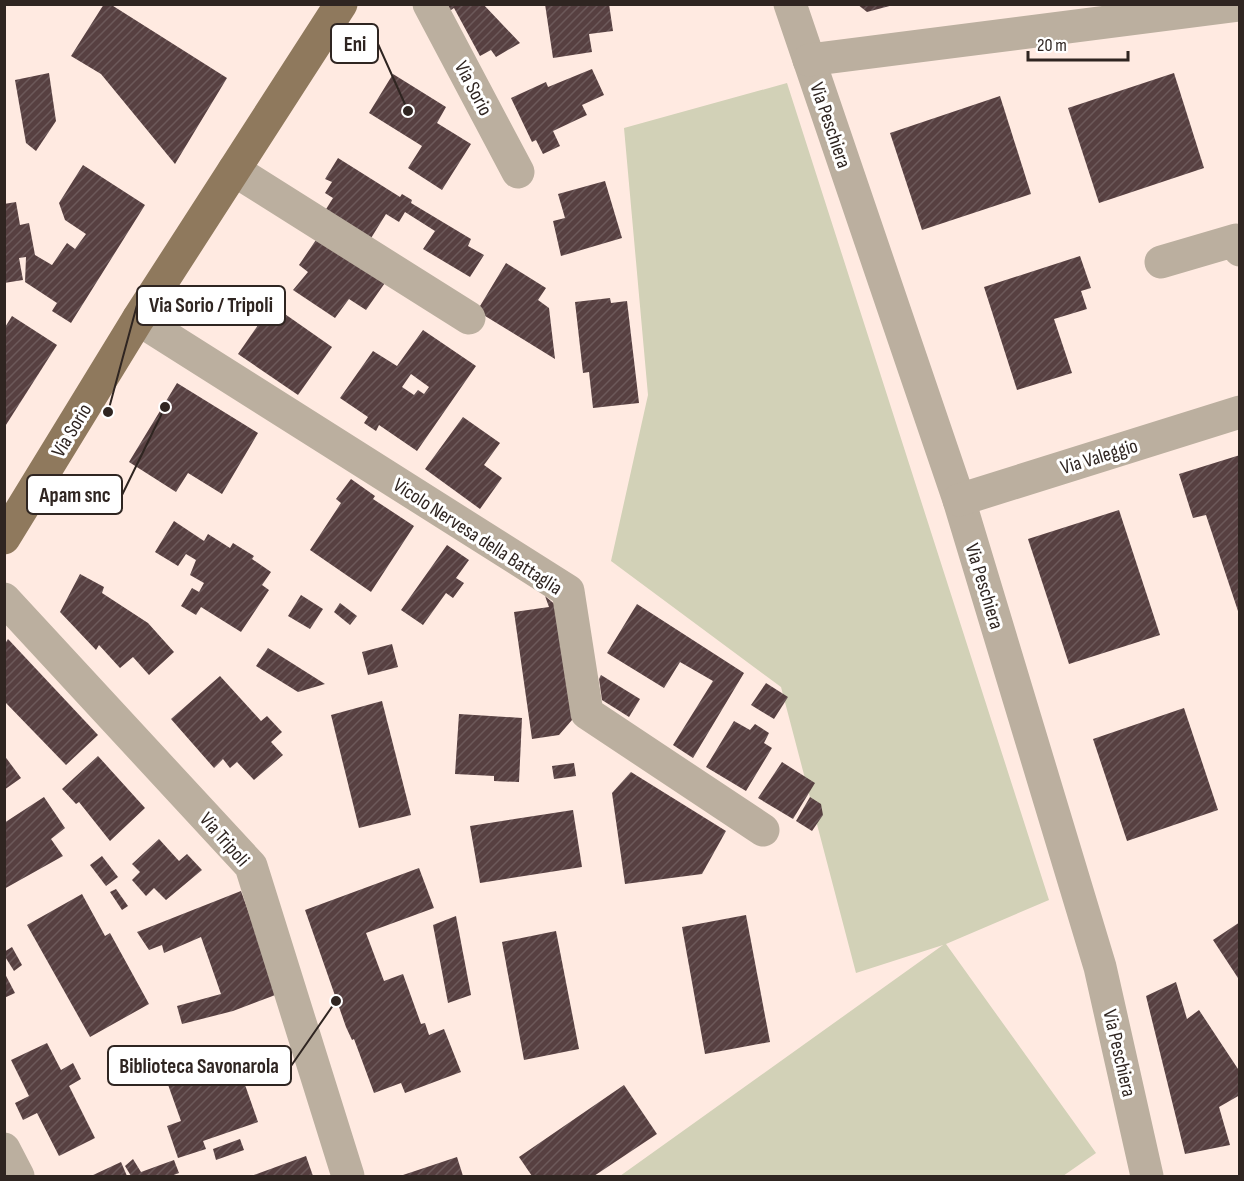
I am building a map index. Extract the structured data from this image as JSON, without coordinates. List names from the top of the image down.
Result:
{
  "streets": {
    "main road": ["Via Sorio"],
    "street": [
      "Via Peschiera",
      "Via Valeggio",
      "Vicolo Nervesa della Battaglia",
      "Via Tripoli"
    ]
  },
  "crossings": [
    ["Via Sorio", "Vicolo Nervesa della Battaglia"],
    ["Via Peschiera", "Via Valeggio"]
  ],
  "places": [
    "Eni",
    "Apam snc",
    "Via Sorio / Tripoli",
    "Biblioteca Savonarola"
  ],
  "scale_bar": "20 m"
}
